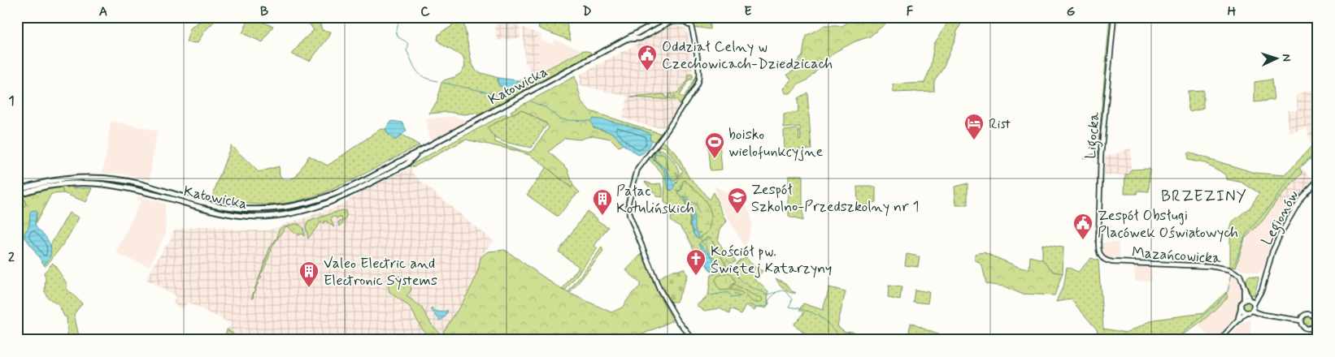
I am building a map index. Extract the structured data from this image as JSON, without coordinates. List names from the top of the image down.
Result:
{
  "streets": {
    "main road": ["Katowicka"],
    "street": ["Ligocka", "Legionów", "Mazańcowicka"]
  },
  "crossings": [
    ["Ligocka", "Mazańcowicka"],
    ["Legionów", "Mazańcowicka"]
  ],
  "districts": ["BRZEZINY"],
  "places": {
    "public building": ["Oddział Celny w Czechowicach-Dziedzicach", "Zespół Obsługi Placówek Oświatowych"],
    "hotel": ["Rist"],
    "sports": ["boisko wielofunkcyjne"],
    "school or university": ["Zespół Szkolno-Przedszkolny nr 1"],
    "building": ["Pałac Kotulińskich", "Valeo Electric and Electronic Systems"],
    "church": ["Kościół pw. Świętej Katarzyny"]
  },
  "north": "right",
  "grid": {
    "columns": [
      "A",
      "B",
      "C",
      "D",
      "E",
      "F",
      "G",
      "H"
    ],
    "rows": ["1", "2"]
  }
}
